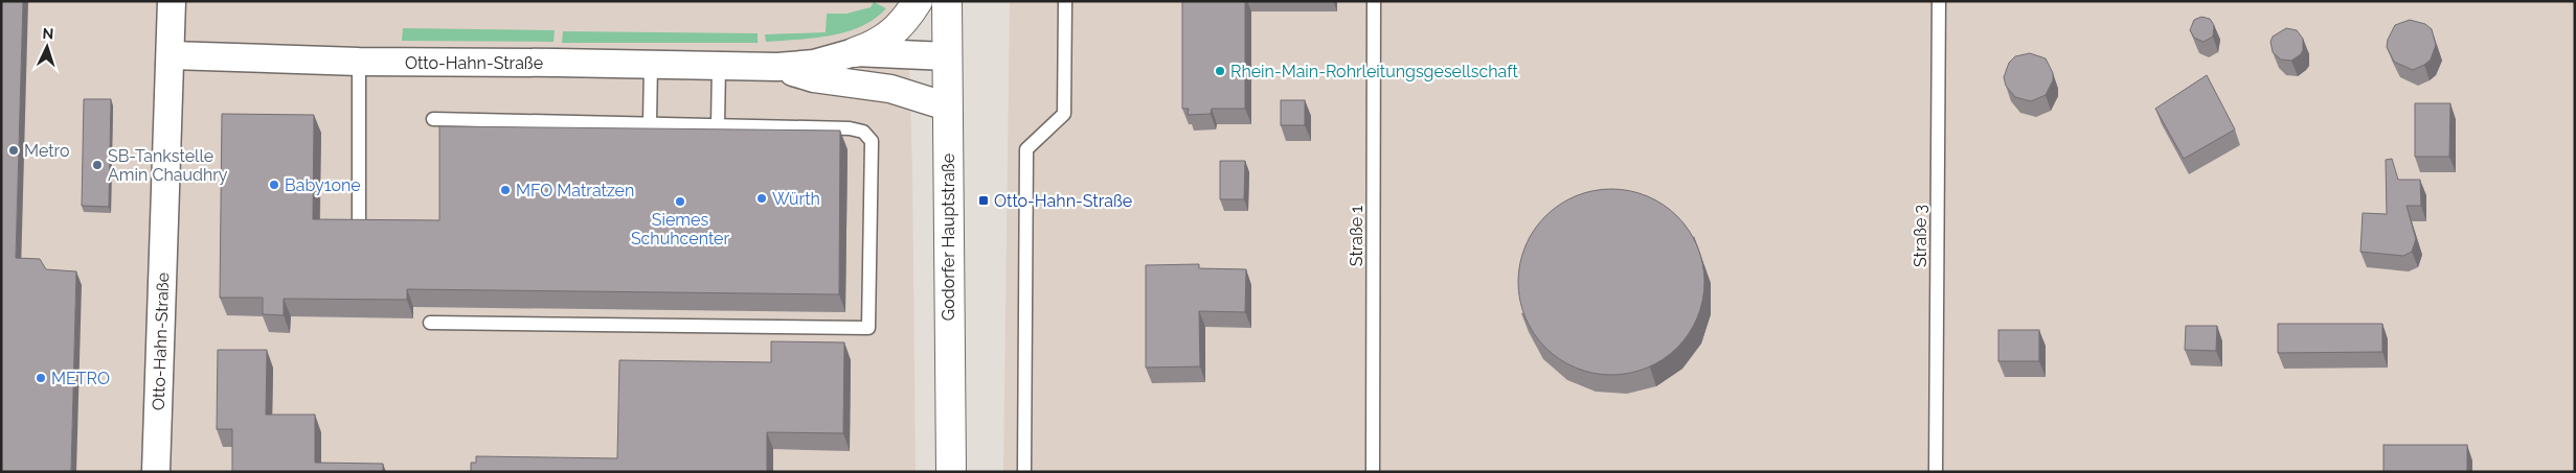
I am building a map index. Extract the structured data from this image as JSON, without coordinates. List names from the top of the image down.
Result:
{
  "streets": {
    "main road": ["Godorfer Hauptstraße"],
    "street": ["Otto-Hahn-Straße"],
    "lane": ["Straße 1", "Straße 3"]
  },
  "crossings": [
    ["Otto-Hahn-Straße", "Godorfer Hauptstraße"]
  ],
  "places": {
    "other": [
      "Rhein-Main-Rohrleitungsgesellschaft",
      "Metro",
      "SB-Tankstelle Amin Chaudhry",
      "Baby1one",
      "MFO Matratzen",
      "Würth",
      "Siemes Schuhcenter",
      "METRO"
    ],
    "transit": ["Otto-Hahn-Straße"]
  },
  "north": "top"
}
